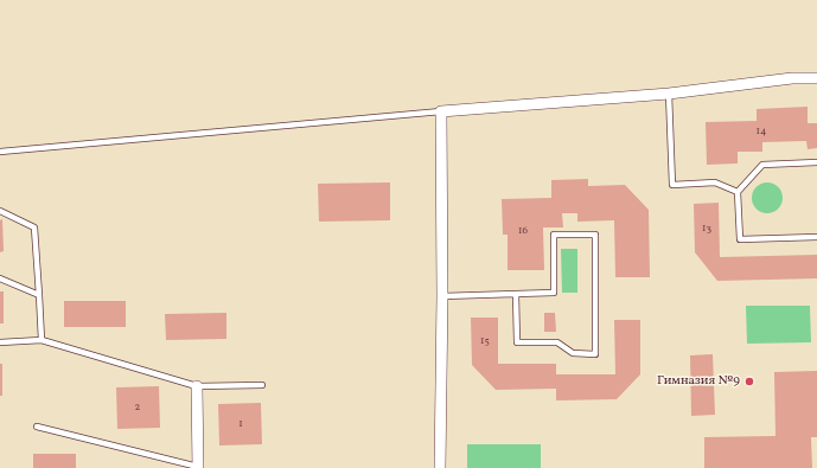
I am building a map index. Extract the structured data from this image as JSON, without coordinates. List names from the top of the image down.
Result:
{
  "places": ["Гимназия №9"],
  "house_numbers": [
    "14",
    "13",
    "16",
    "15",
    "2",
    "1"
  ]
}
